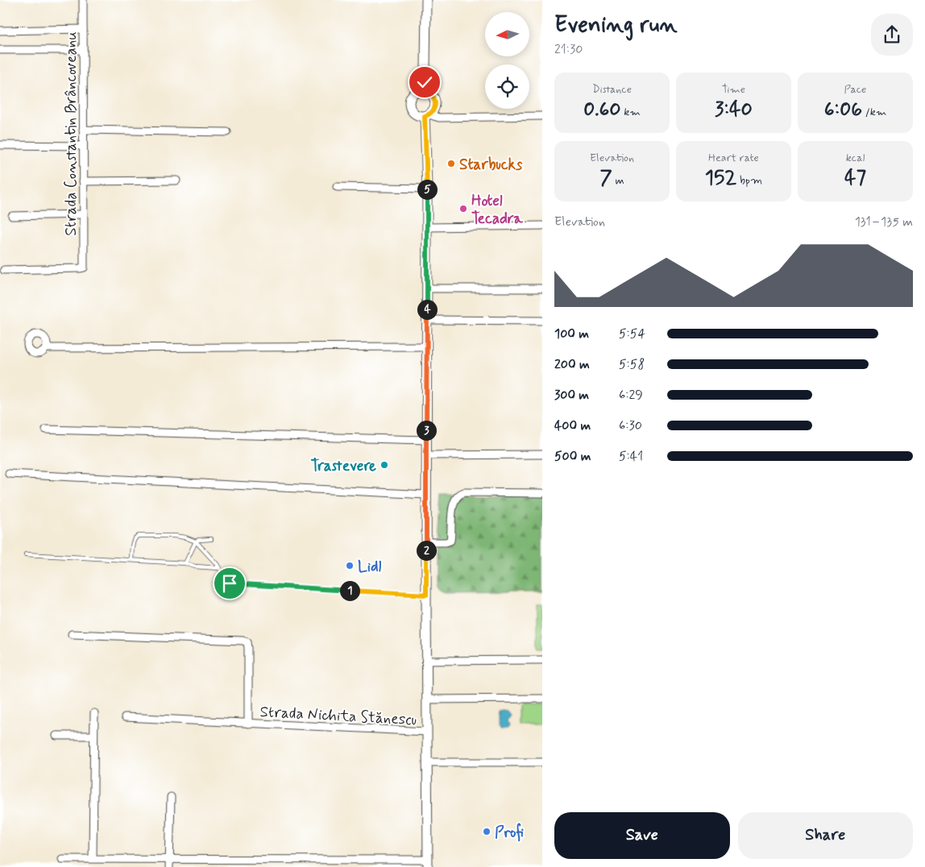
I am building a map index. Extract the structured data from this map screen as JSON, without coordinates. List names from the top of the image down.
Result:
{
  "streets": {
    "street": ["Strada Constantin Brâncoveanu", "Strada Nichita Stănescu"]
  },
  "places": [
    "Starbucks",
    "Hotel Tecadra",
    "Trastevere",
    "Lidl",
    "Profi"
  ],
  "north": "left",
  "page": {
    "heading": ["Evening run", "21:30"],
    "stats": [
      ["Distance", "0.60 km"],
      ["Time", "3:40"],
      ["Pace", "6:06 /km"],
      ["Elevation", "7 m"],
      ["Heart rate", "152 bpm"],
      ["kcal", "47"]
    ],
    "pins": [
      "5",
      "4",
      "3",
      "2",
      "1"
    ],
    "chart": ["Elevation", "131–135 m"],
    "list": [
      {
        "name": "100 m",
        "note": "5:54"
      },
      {
        "name": "200 m",
        "note": "5:58"
      },
      {
        "name": "300 m",
        "note": "6:29"
      },
      {
        "name": "400 m",
        "note": "6:30"
      },
      {
        "name": "500 m",
        "note": "5:41"
      }
    ],
    "buttons": ["Save", "Share"]
  }
}
